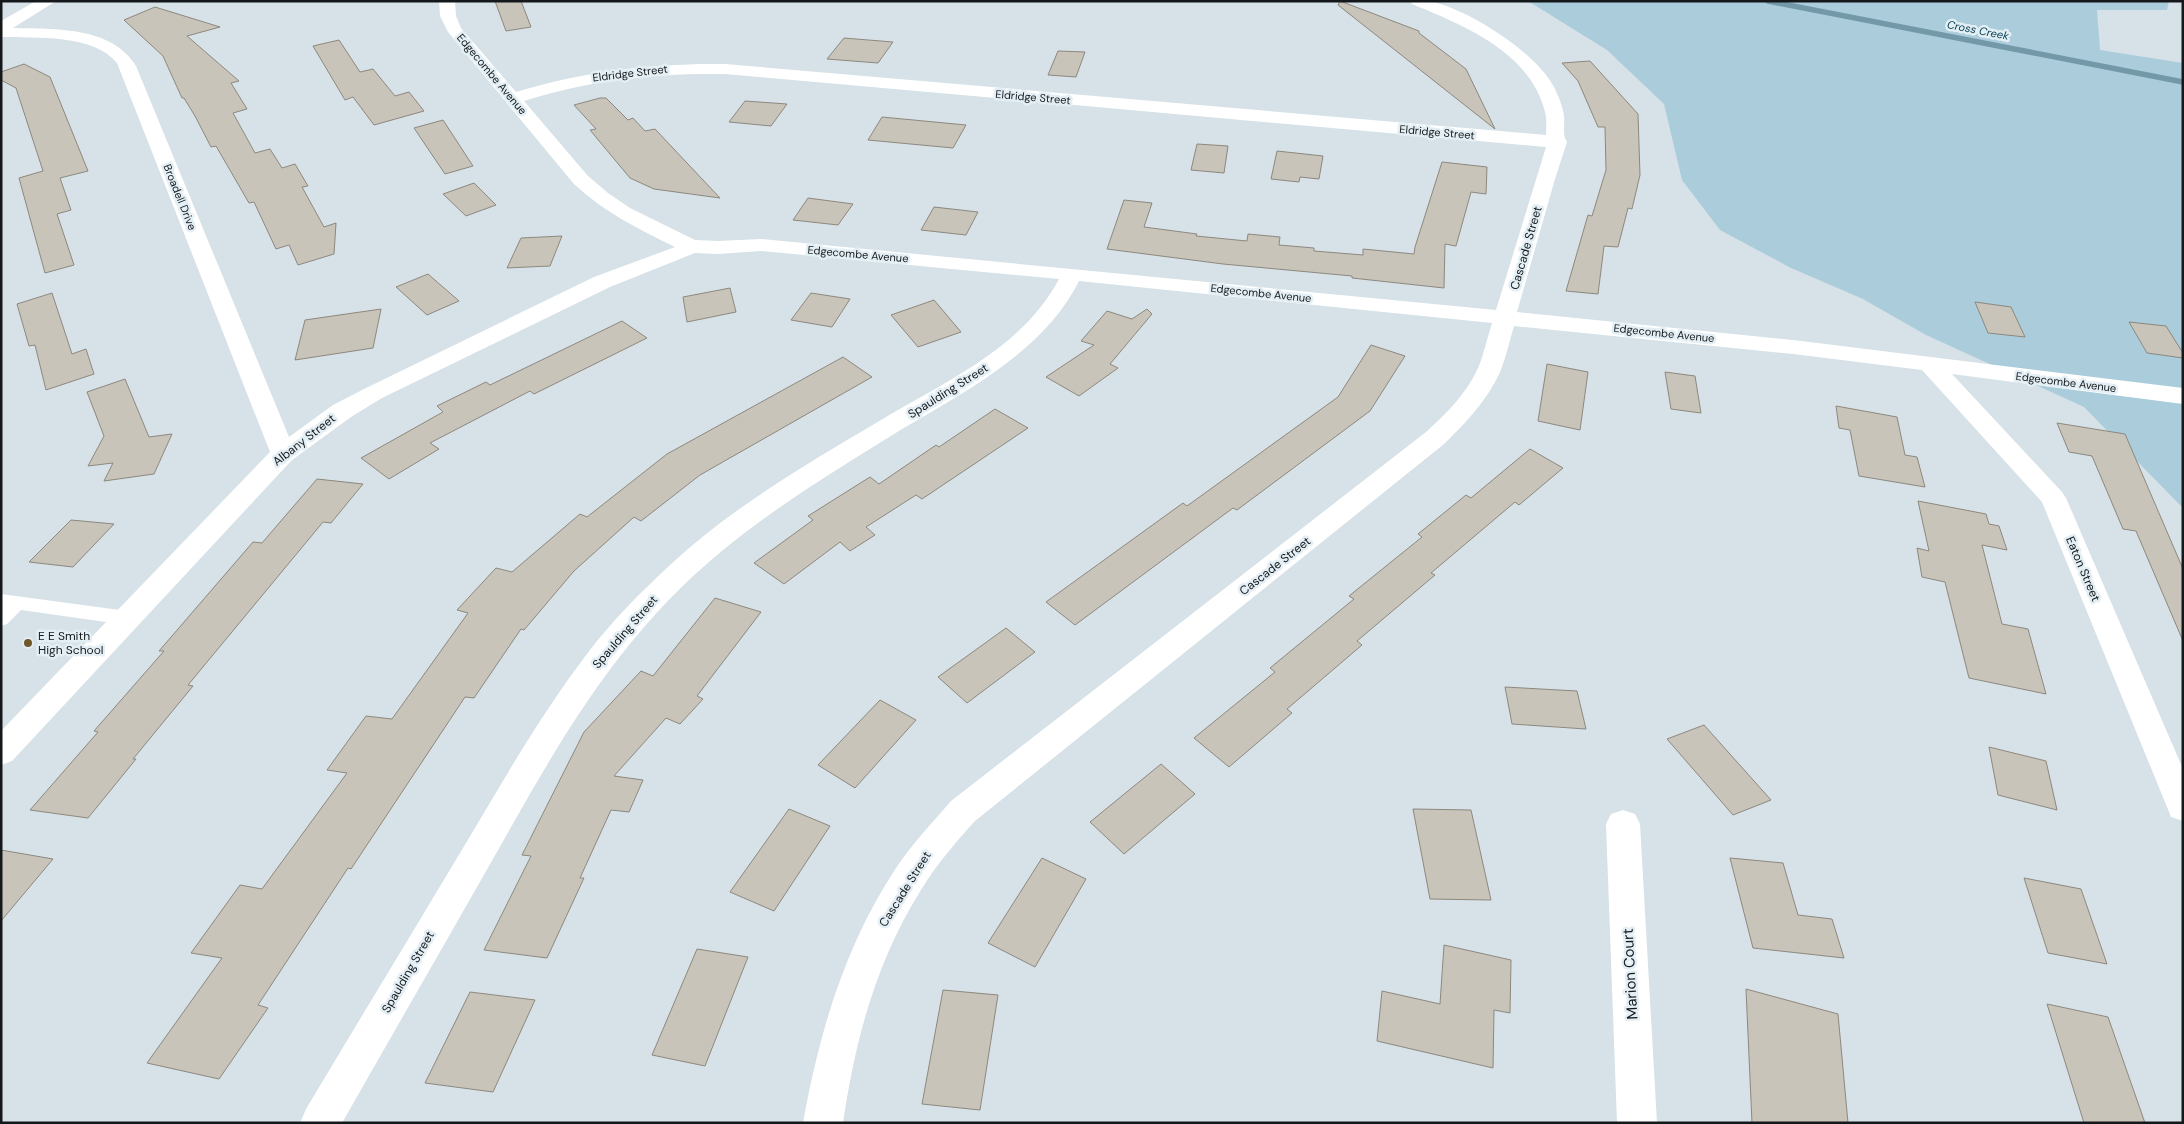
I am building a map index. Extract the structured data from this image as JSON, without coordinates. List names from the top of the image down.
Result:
{
  "streets": {
    "street": [
      "Eldridge Street",
      "Edgecombe Avenue",
      "Broadell Drive",
      "Cascade Street",
      "Spaulding Street",
      "Albany Street",
      "Eaton Street",
      "Marion Court"
    ]
  },
  "crossings": [
    ["Eldridge Street", "Edgecombe Avenue"],
    ["Eldridge Street", "Cascade Street"],
    ["Edgecombe Avenue", "Cascade Street"],
    ["Edgecombe Avenue", "Spaulding Street"],
    ["Edgecombe Avenue", "Albany Street"],
    ["Edgecombe Avenue", "Eaton Street"],
    ["Broadell Drive", "Albany Street"]
  ],
  "water": ["Cross Creek"],
  "places": ["E E Smith High School"]
}
